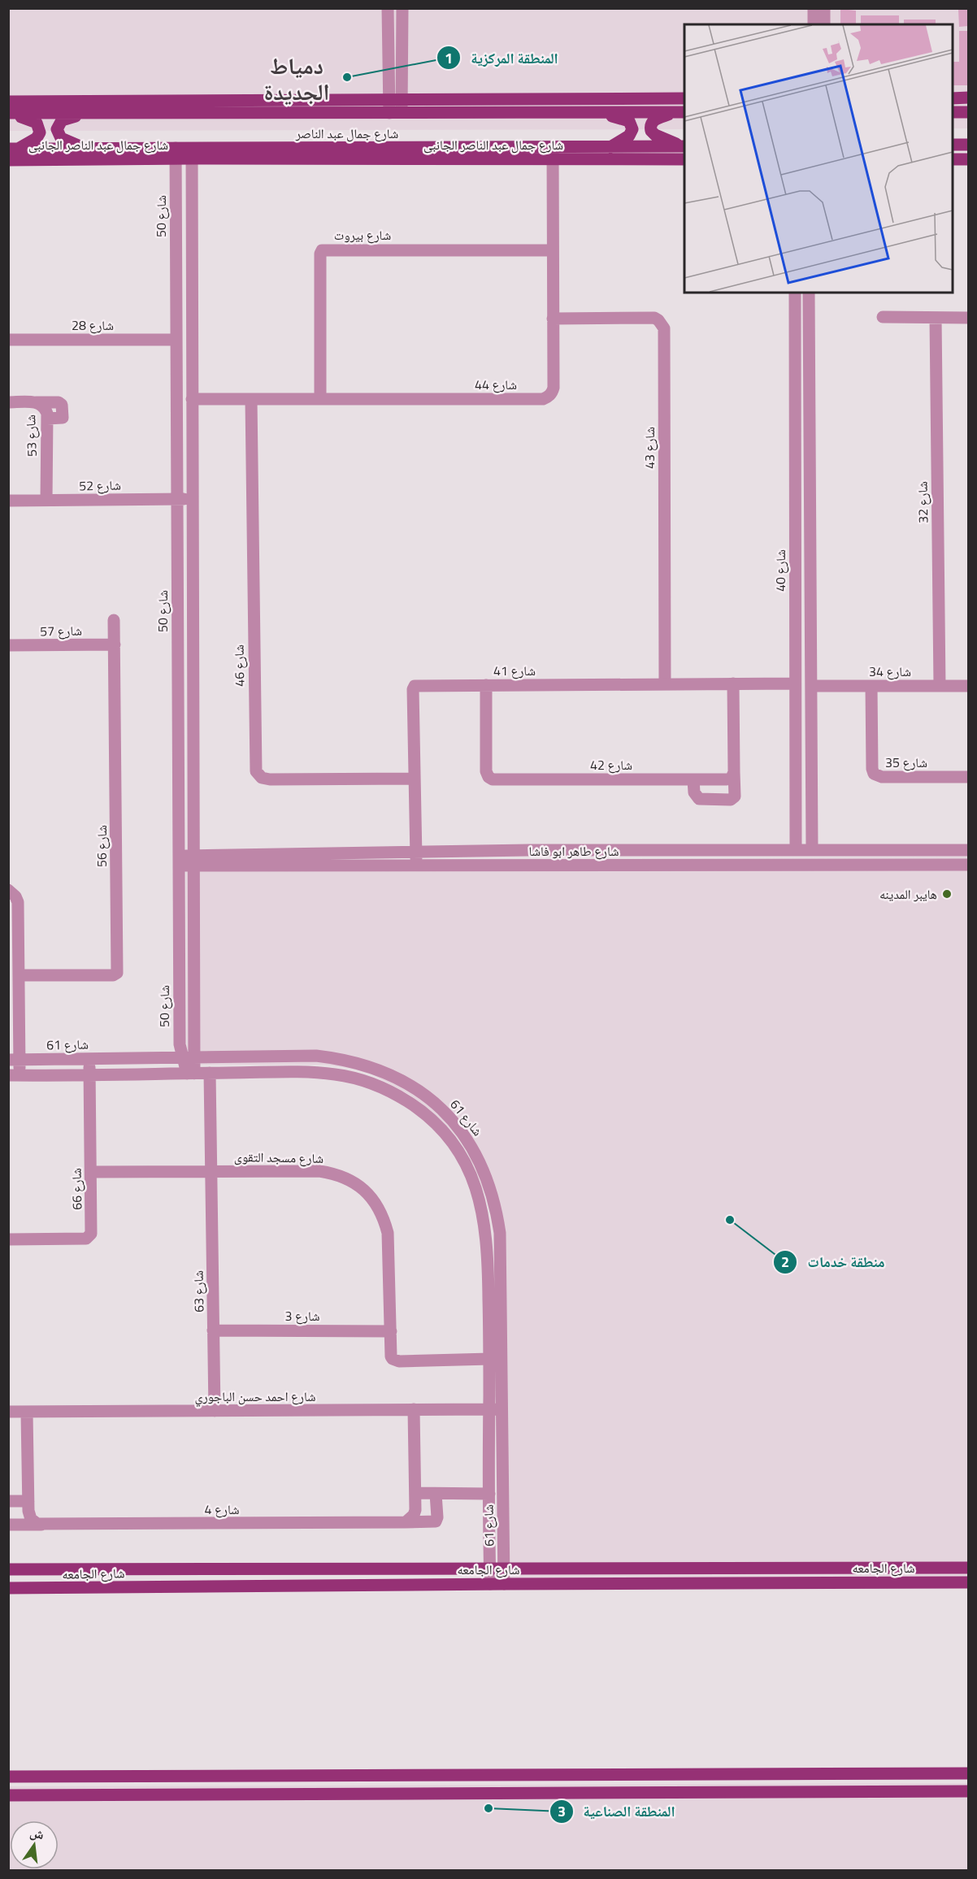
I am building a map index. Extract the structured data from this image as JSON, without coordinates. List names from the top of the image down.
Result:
{
  "streets": {
    "main road": ["شارع جمال عبد الناصر", "شارع جمال عبد الناصر الجانبى", "شارع الجامعه"],
    "street": [
      "شارع 50",
      "شارع بيروت",
      "شارع 28",
      "شارع 44",
      "شارع 53",
      "شارع 43",
      "شارع 52",
      "شارع 32",
      "شارع 40",
      "شارع 57",
      "شارع 46",
      "شارع 41",
      "شارع 34",
      "شارع 35",
      "شارع 42",
      "شارع 56",
      "شارع طاهر ابو فاشا",
      "شارع 61",
      "شارع مسجد التقوى",
      "شارع 66",
      "شارع 63",
      "شارع 3",
      "شارع احمد حسن الباجوري",
      "شارع 4"
    ]
  },
  "crossings": [
    ["شارع جمال عبد الناصر الجانبى", "شارع 50"],
    ["شارع جمال عبد الناصر الجانبى", "شارع 44"],
    ["شارع 50", "شارع 28"],
    ["شارع 50", "شارع 44"],
    ["شارع 50", "شارع 52"],
    ["شارع 50", "شارع طاهر ابو فاشا"],
    ["شارع 50", "شارع 61"],
    ["شارع بيروت", "شارع 44"],
    ["شارع 44", "شارع 43"],
    ["شارع 44", "شارع 46"],
    ["شارع 53", "شارع 52"],
    ["شارع 43", "شارع 41"],
    ["شارع 32", "شارع 34"],
    ["شارع 40", "شارع 41"],
    ["شارع 40", "شارع طاهر ابو فاشا"],
    ["شارع 57", "شارع 56"],
    ["شارع 46", "شارع 41"],
    ["شارع 41", "شارع 42"],
    ["شارع 41", "شارع طاهر ابو فاشا"],
    ["شارع 34", "شارع 35"],
    ["شارع 61", "شارع مسجد التقوى"],
    ["شارع 61", "شارع 66"],
    ["شارع 61", "شارع 63"],
    ["شارع 61", "شارع احمد حسن الباجوري"],
    ["شارع 61", "شارع الجامعه"],
    ["شارع مسجد التقوى", "شارع 66"],
    ["شارع مسجد التقوى", "شارع 63"],
    ["شارع مسجد التقوى", "شارع 3"],
    ["شارع 63", "شارع 3"],
    ["شارع 63", "شارع احمد حسن الباجوري"]
  ],
  "districts": ["دمياط الجديدة"],
  "places": [
    "المنطقة المركزية",
    "هايبر المدينه",
    "منطقة خدمات",
    "المنطقة الصناعية"
  ],
  "north": "top"
}
